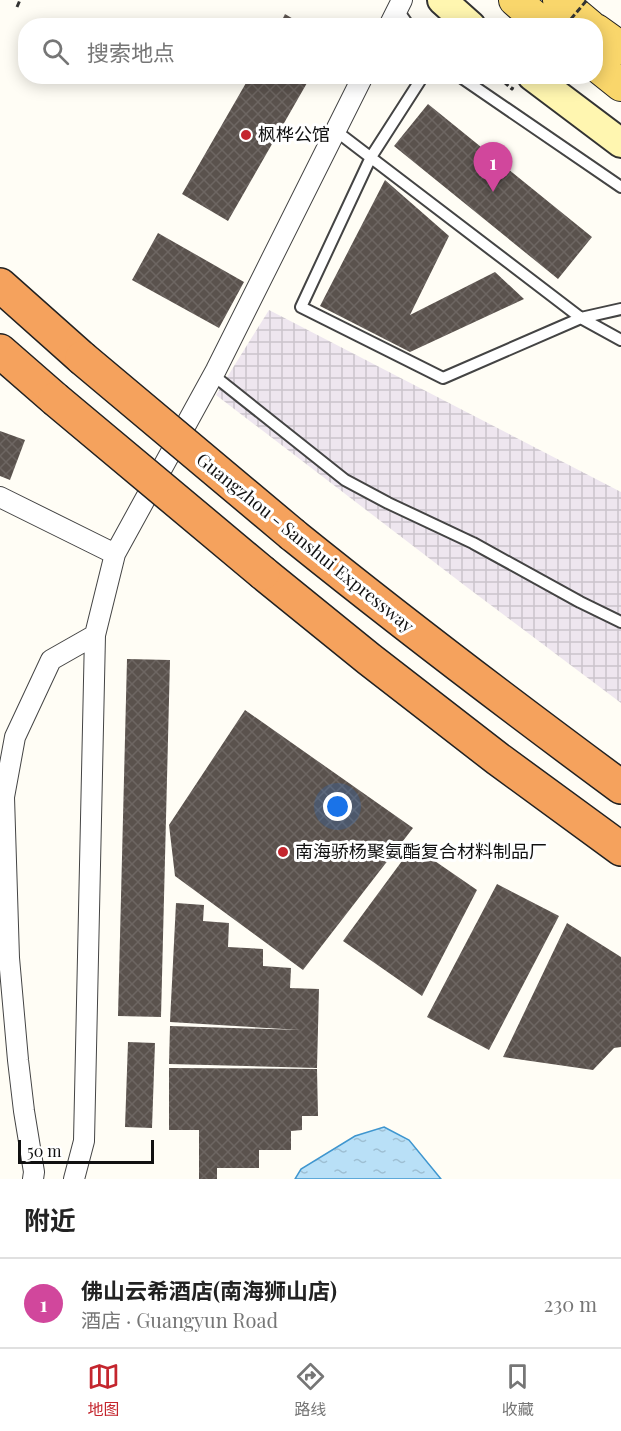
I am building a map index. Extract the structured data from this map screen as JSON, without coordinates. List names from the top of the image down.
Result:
{
  "streets": {
    "highway": ["Guangzhou - Sanshui Expressway"]
  },
  "places": ["枫桦公馆", "南海骄杨聚氨酯复合材料制品厂"],
  "scale_bar": "50 m",
  "page": {
    "search": "搜索地点",
    "pins": "1",
    "scale": "50 m",
    "heading": "附近",
    "list": [
      {
        "mark": "1",
        "name": "佛山云希酒店(南海狮山店)",
        "note": "酒店 · Guangyun Road",
        "value": "230 m"
      }
    ],
    "nav": ["地图", "路线", "收藏"]
  }
}
